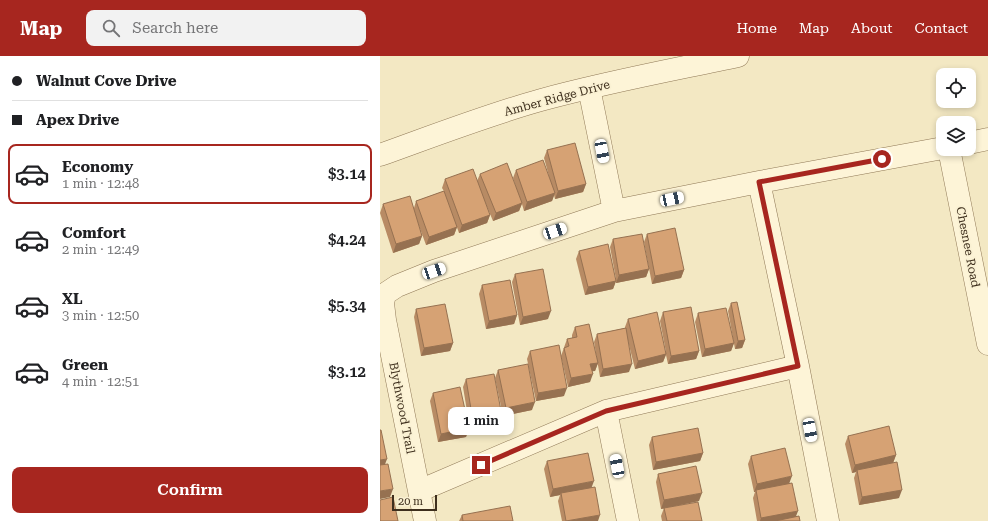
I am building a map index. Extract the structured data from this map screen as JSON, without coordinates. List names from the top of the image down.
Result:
{
  "streets": {
    "street": ["Amber Ridge Drive", "Chesnee Road", "Blythwood Trail"]
  },
  "scale_bar": "20 m",
  "page": {
    "header": "Map",
    "search": "Search here",
    "nav": [
      "Home",
      "Map",
      "About",
      "Contact"
    ],
    "banner": ["Walnut Cove Drive", "Apex Drive"],
    "list": [
      {
        "name": "Economy",
        "note": "1 min · 12:48",
        "value": "$3.14"
      },
      {
        "name": "Comfort",
        "note": "2 min · 12:49",
        "value": "$4.24"
      },
      {
        "name": "XL",
        "note": "3 min · 12:50",
        "value": "$5.34"
      },
      {
        "name": "Green",
        "note": "4 min · 12:51",
        "value": "$3.12"
      }
    ],
    "bubble": "1 min",
    "buttons": "Confirm",
    "scale": "20 m"
  }
}
